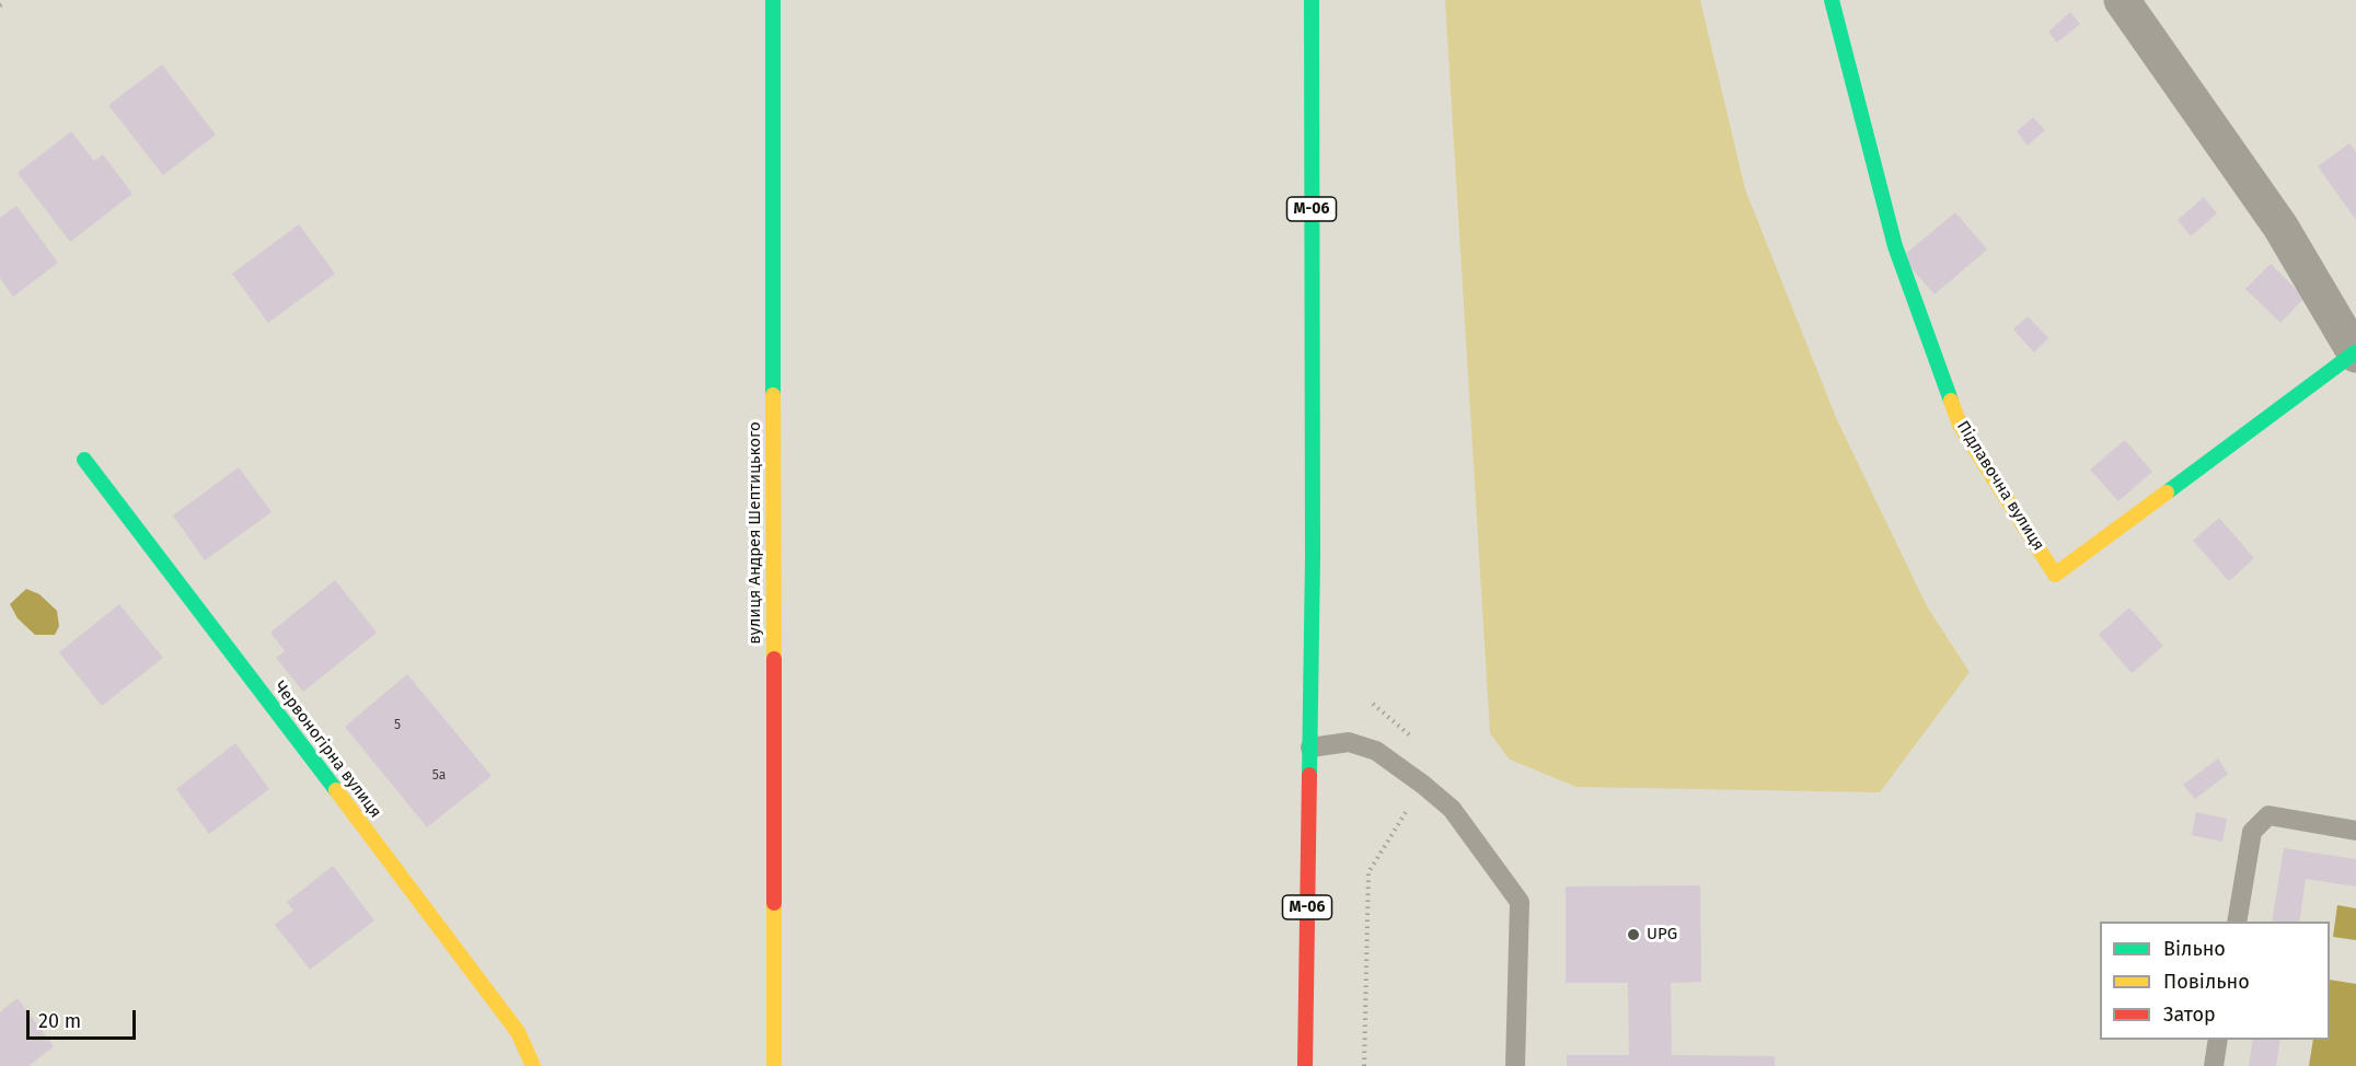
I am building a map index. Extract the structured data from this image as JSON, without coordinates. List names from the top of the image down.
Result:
{
  "streets": {
    "main road": [
      "М-06",
      "Підлавочна вулиця",
      "вулиця Андрея Шептицького",
      "Червоногірна вулиця"
    ]
  },
  "places": ["UPG"],
  "house_numbers": ["5", "5а"],
  "legend": ["Вільно", "Повільно", "Затор"],
  "scale_bar": "20 m"
}
